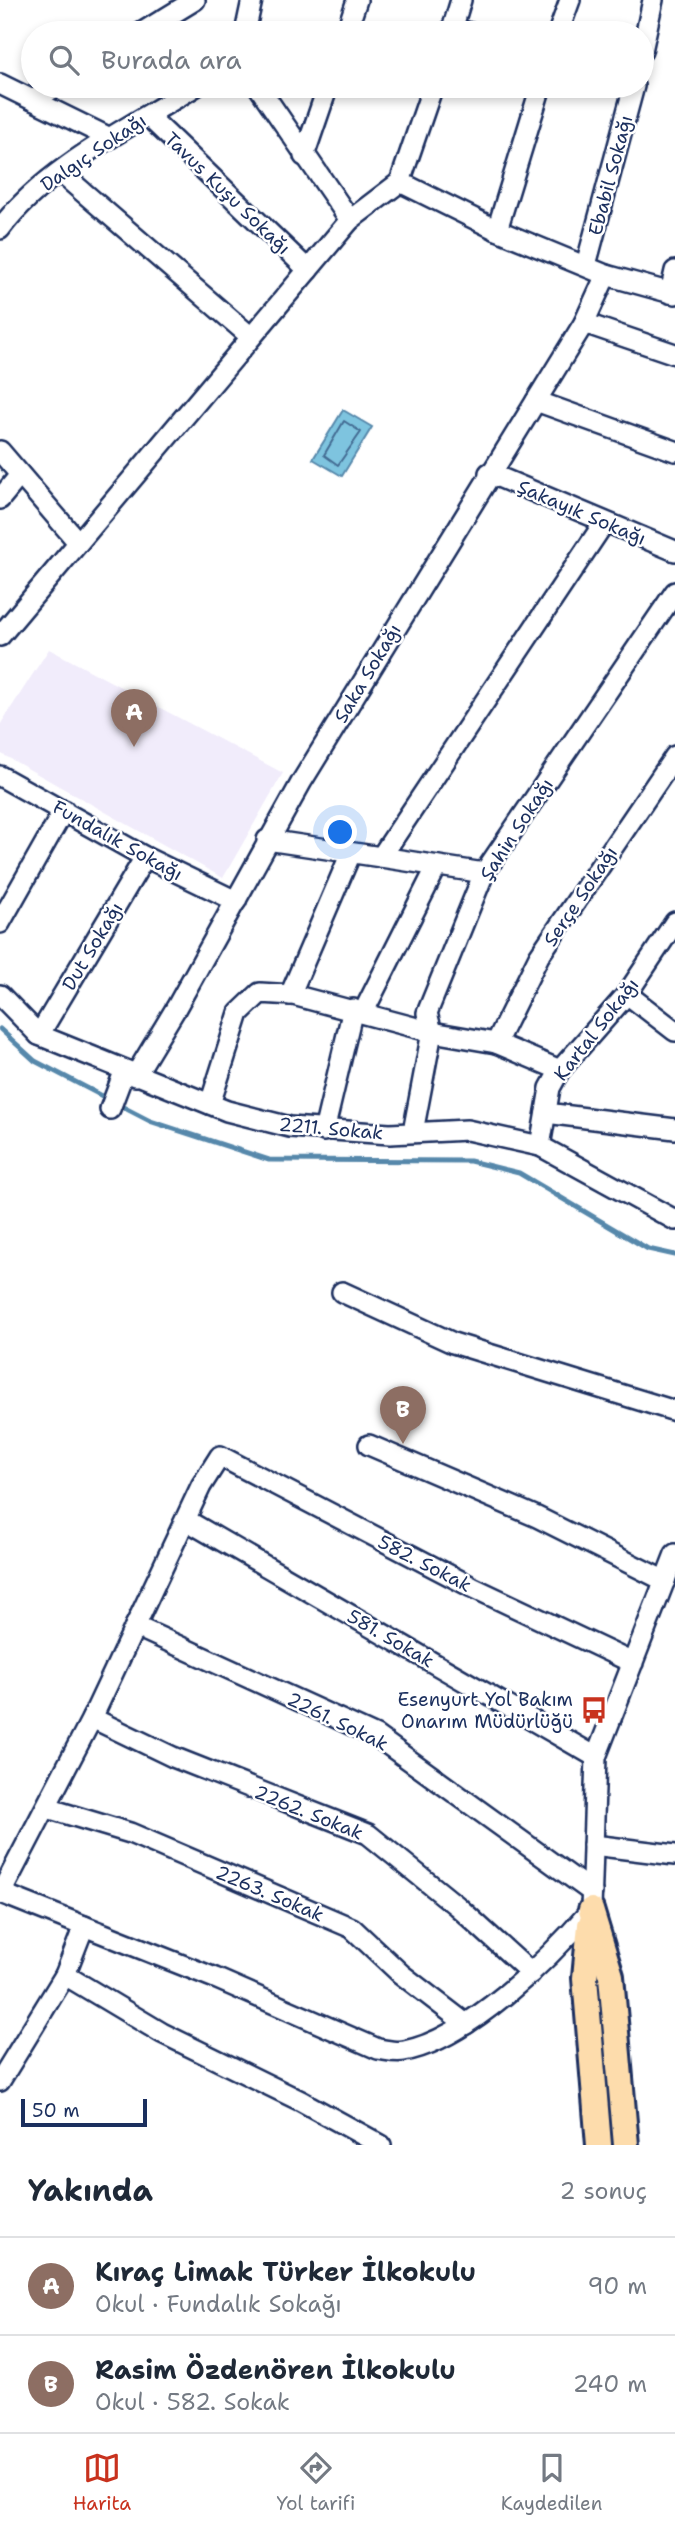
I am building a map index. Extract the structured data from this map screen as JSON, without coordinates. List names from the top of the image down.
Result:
{
  "streets": {
    "street": [
      "Dalgıç Sokağı",
      "Ebabil Sokağı",
      "Tavus Kuşu Sokağı",
      "Şakayık Sokağı",
      "Saka Sokağı",
      "Şahin Sokağı",
      "Fundalık Sokağı",
      "Serçe Sokağı",
      "Dut Sokağı",
      "Kartal Sokağı",
      "2211. Sokak",
      "582. Sokak",
      "581. Sokak",
      "2261. Sokak",
      "2262. Sokak",
      "2263. Sokak"
    ]
  },
  "crossings": [
    ["Dalgıç Sokağı", "Tavus Kuşu Sokağı"],
    ["Şakayık Sokağı", "Saka Sokağı"],
    ["Saka Sokağı", "Fundalık Sokağı"],
    ["Saka Sokağı", "2211. Sokak"],
    ["Şahin Sokağı", "2211. Sokak"],
    ["Fundalık Sokağı", "Dut Sokağı"],
    ["Dut Sokağı", "2211. Sokak"],
    ["Kartal Sokağı", "2211. Sokak"],
    ["582. Sokak", "581. Sokak"]
  ],
  "places": {
    "bus stop": ["Esenyurt Yol Bakım Onarım Müdürlüğü"]
  },
  "scale_bar": "50 m",
  "page": {
    "search": "Burada ara",
    "pins": ["A", "B"],
    "scale": "50 m",
    "heading": ["Yakında", "2 sonuç"],
    "list": [
      {
        "mark": "A",
        "name": "Kıraç Limak Türker İlkokulu",
        "note": "Okul · Fundalık Sokağı",
        "value": "90 m"
      },
      {
        "mark": "B",
        "name": "Rasim Özdenören İlkokulu",
        "note": "Okul · 582. Sokak",
        "value": "240 m"
      }
    ],
    "nav": ["Harita", "Yol tarifi", "Kaydedilen"]
  }
}
